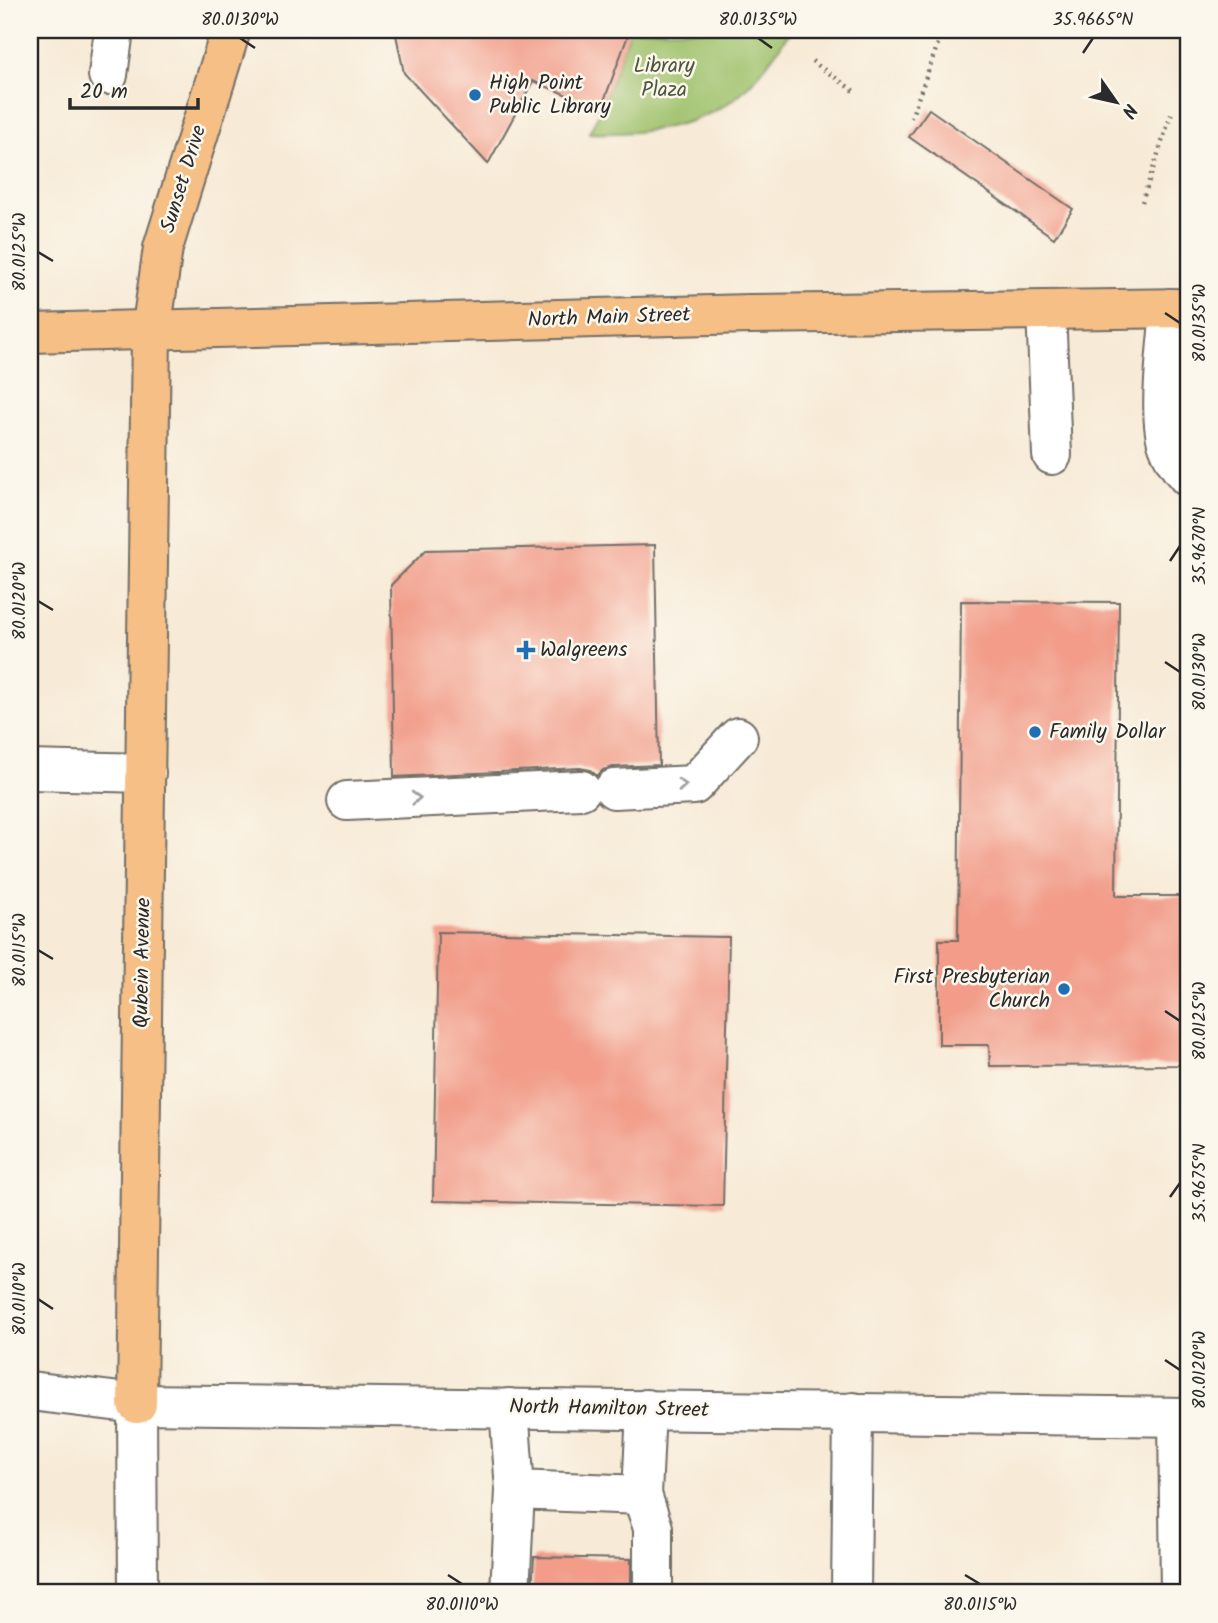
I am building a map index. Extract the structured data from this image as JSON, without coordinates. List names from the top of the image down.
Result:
{
  "streets": {
    "main road": ["Sunset Drive", "North Main Street", "Qubein Avenue"],
    "street": ["North Hamilton Street"]
  },
  "crossings": [
    ["Sunset Drive", "North Main Street"],
    ["Sunset Drive", "Qubein Avenue"],
    ["North Main Street", "Qubein Avenue"],
    ["Qubein Avenue", "North Hamilton Street"]
  ],
  "parks": ["Library Plaza"],
  "places": {
    "other": ["High Point Public Library", "Family Dollar", "First Presbyterian Church"],
    "health": ["Walgreens"]
  },
  "scale_bar": "20 m",
  "north": "bottom right",
  "coordinates": [
    "80.0130°W",
    "80.0135°W",
    "35.9665°N",
    "80.0125°W",
    "35.9670°N",
    "80.0120°W",
    "80.0115°W",
    "35.9675°N",
    "80.0110°W"
  ]
}
